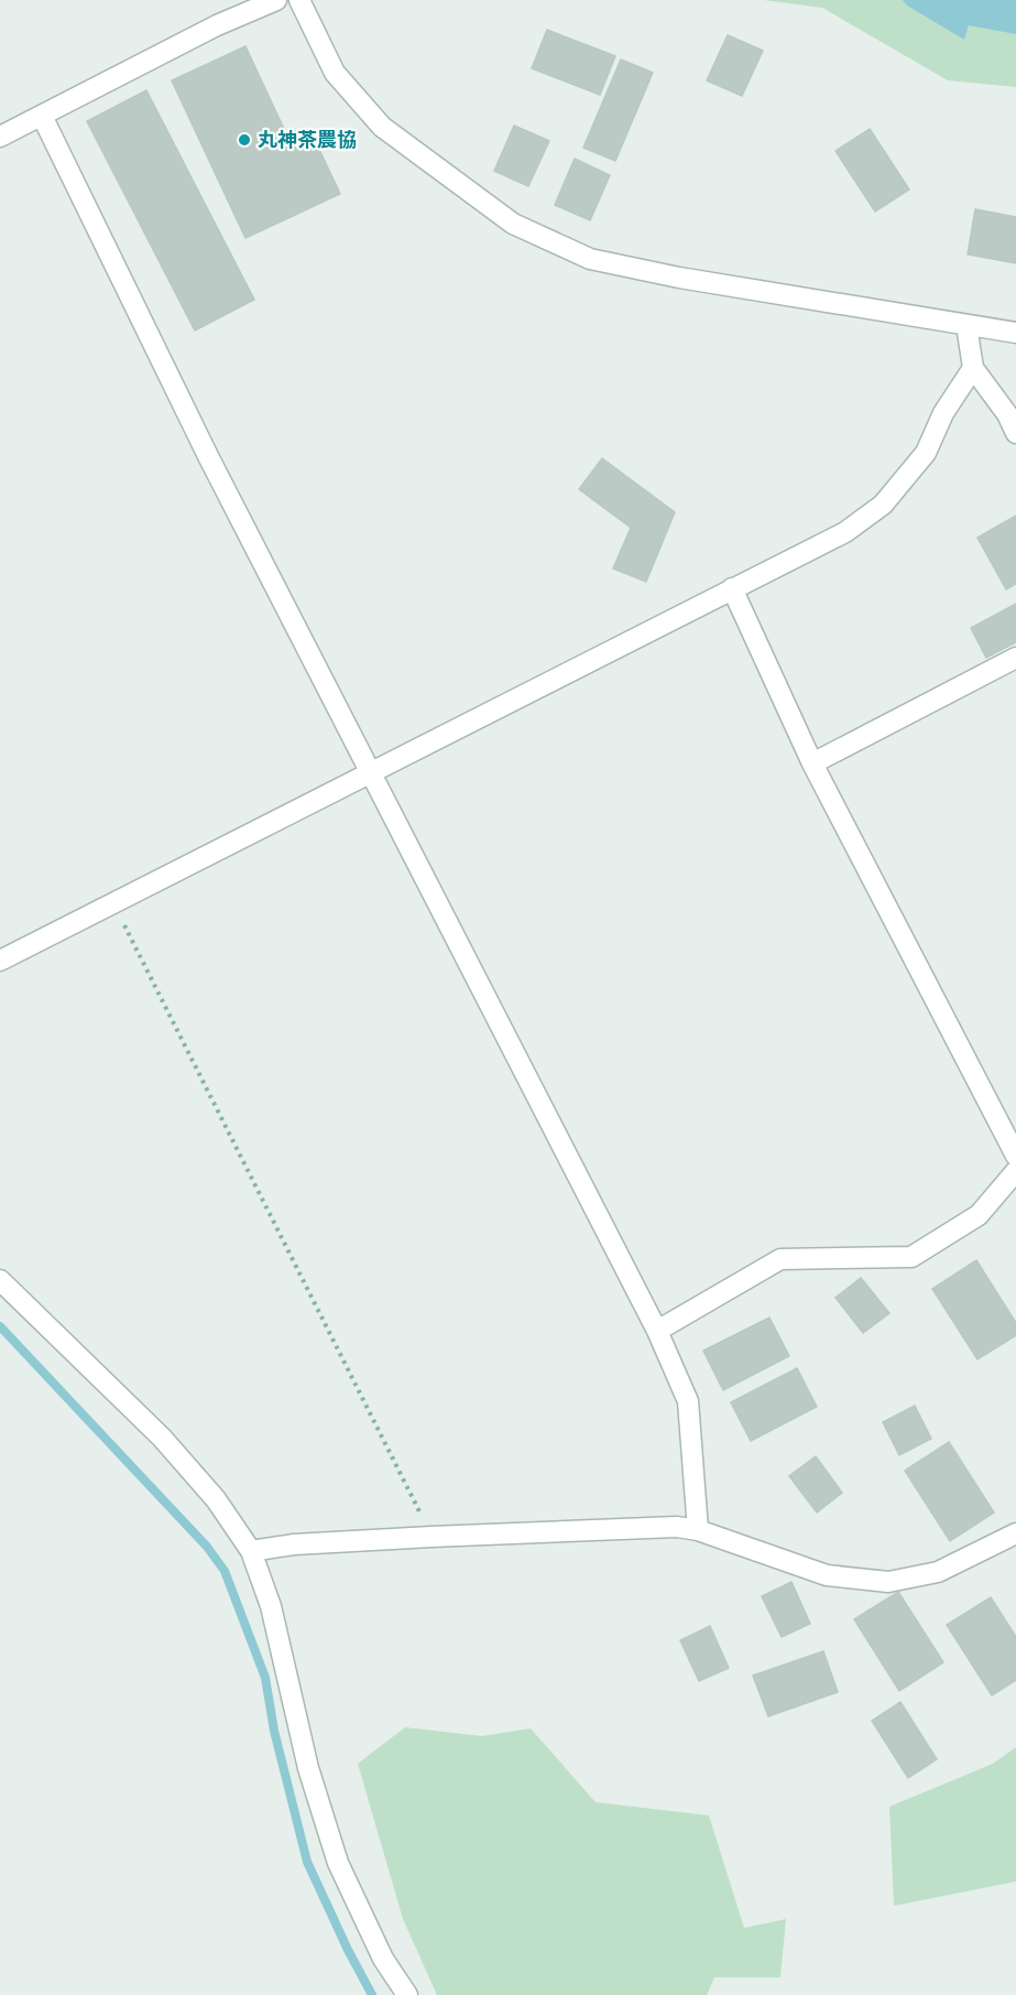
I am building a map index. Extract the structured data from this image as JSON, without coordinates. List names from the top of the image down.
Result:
{
  "places": ["丸神茶農協"]
}
